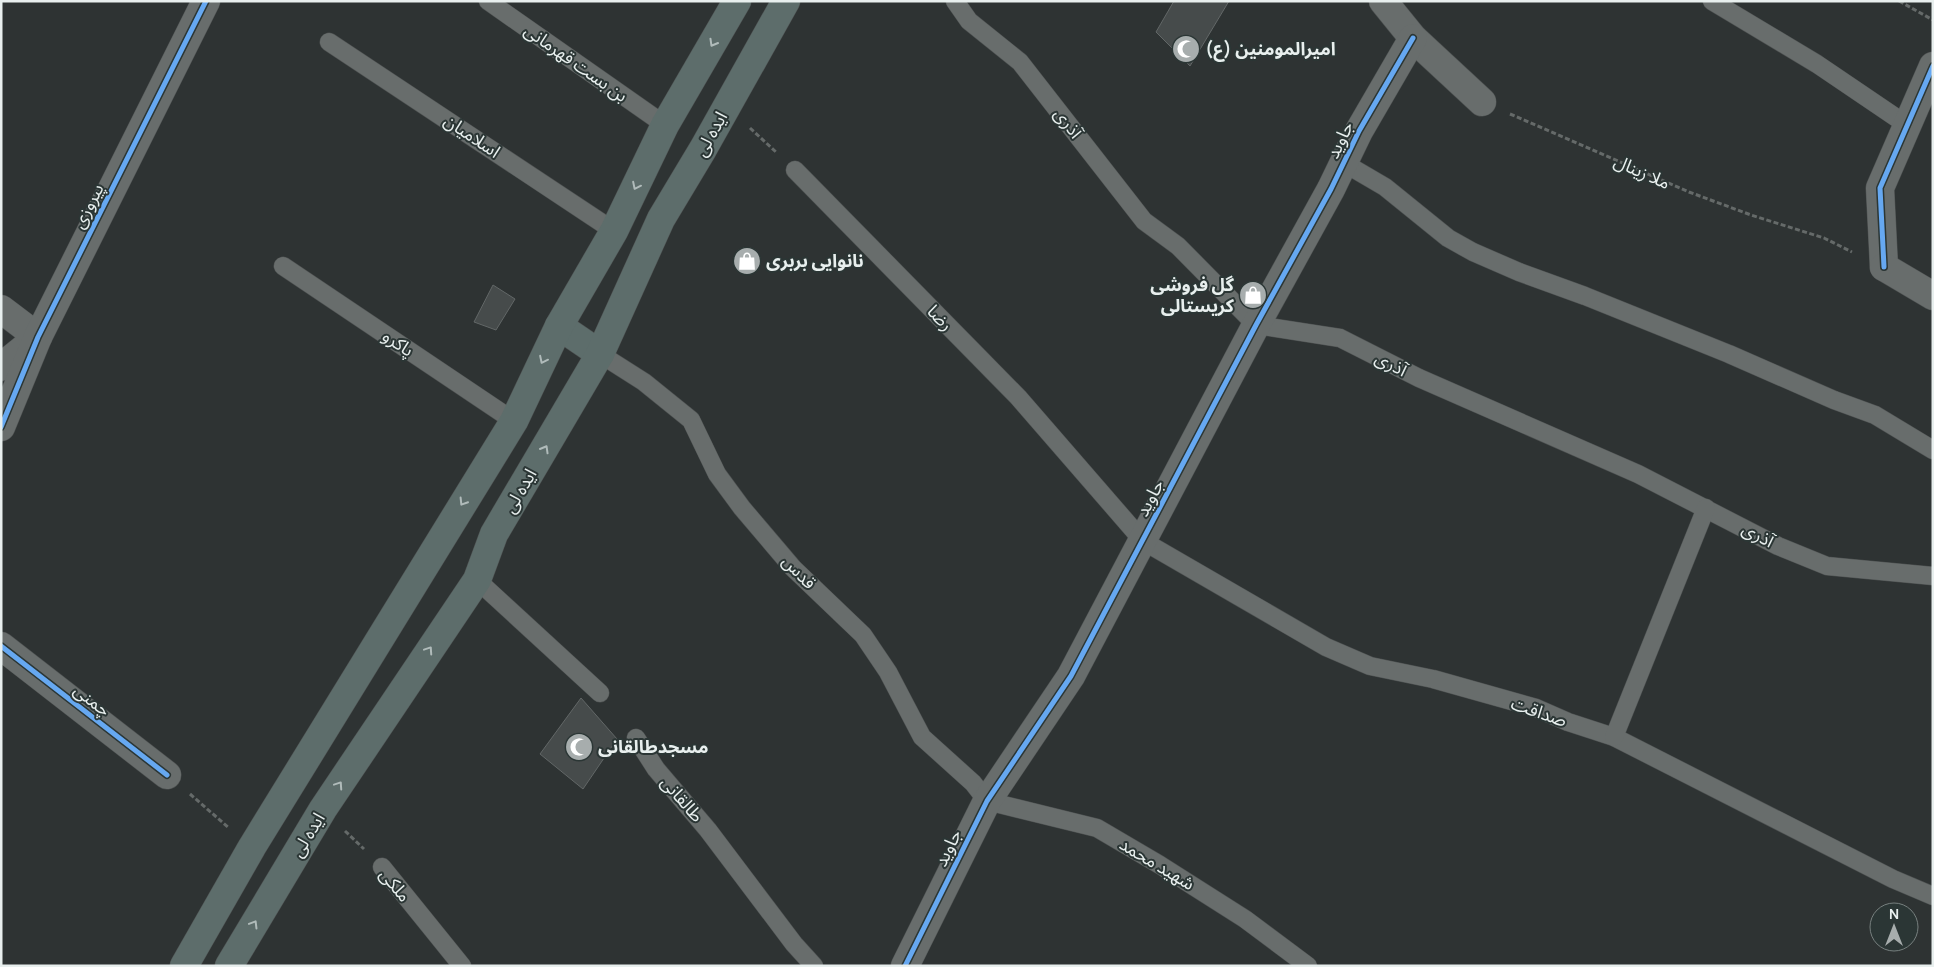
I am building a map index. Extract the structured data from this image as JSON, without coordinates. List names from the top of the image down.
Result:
{
  "streets": {
    "main road": ["ایده لى"],
    "street": ["جاوید", "پیروزی", "چمنی"],
    "lane": [
      "بن بست قهرمانی",
      "آذری",
      "اسلامیان",
      "رضا",
      "پاکرو",
      "قدس",
      "صداقت",
      "طالقانی",
      "شهید محمد",
      "ملکی"
    ],
    "path": ["ملا زینال"]
  },
  "crossings": [
    ["آذری", "جاوید"],
    ["ایده لى", "قدس"],
    ["ایده لى", "ملکی"],
    ["جاوید", "رضا"],
    ["جاوید", "قدس"],
    ["جاوید", "صداقت"],
    ["جاوید", "شهید محمد"],
    ["رضا", "صداقت"],
    ["قدس", "شهید محمد"]
  ],
  "places": {
    "mosque": ["امیرالمومنین (ع)", "مسجدطالقانی"],
    "shop": ["نانوایی بربری", "گل فروشی کریستالی"]
  },
  "north": "top"
}
